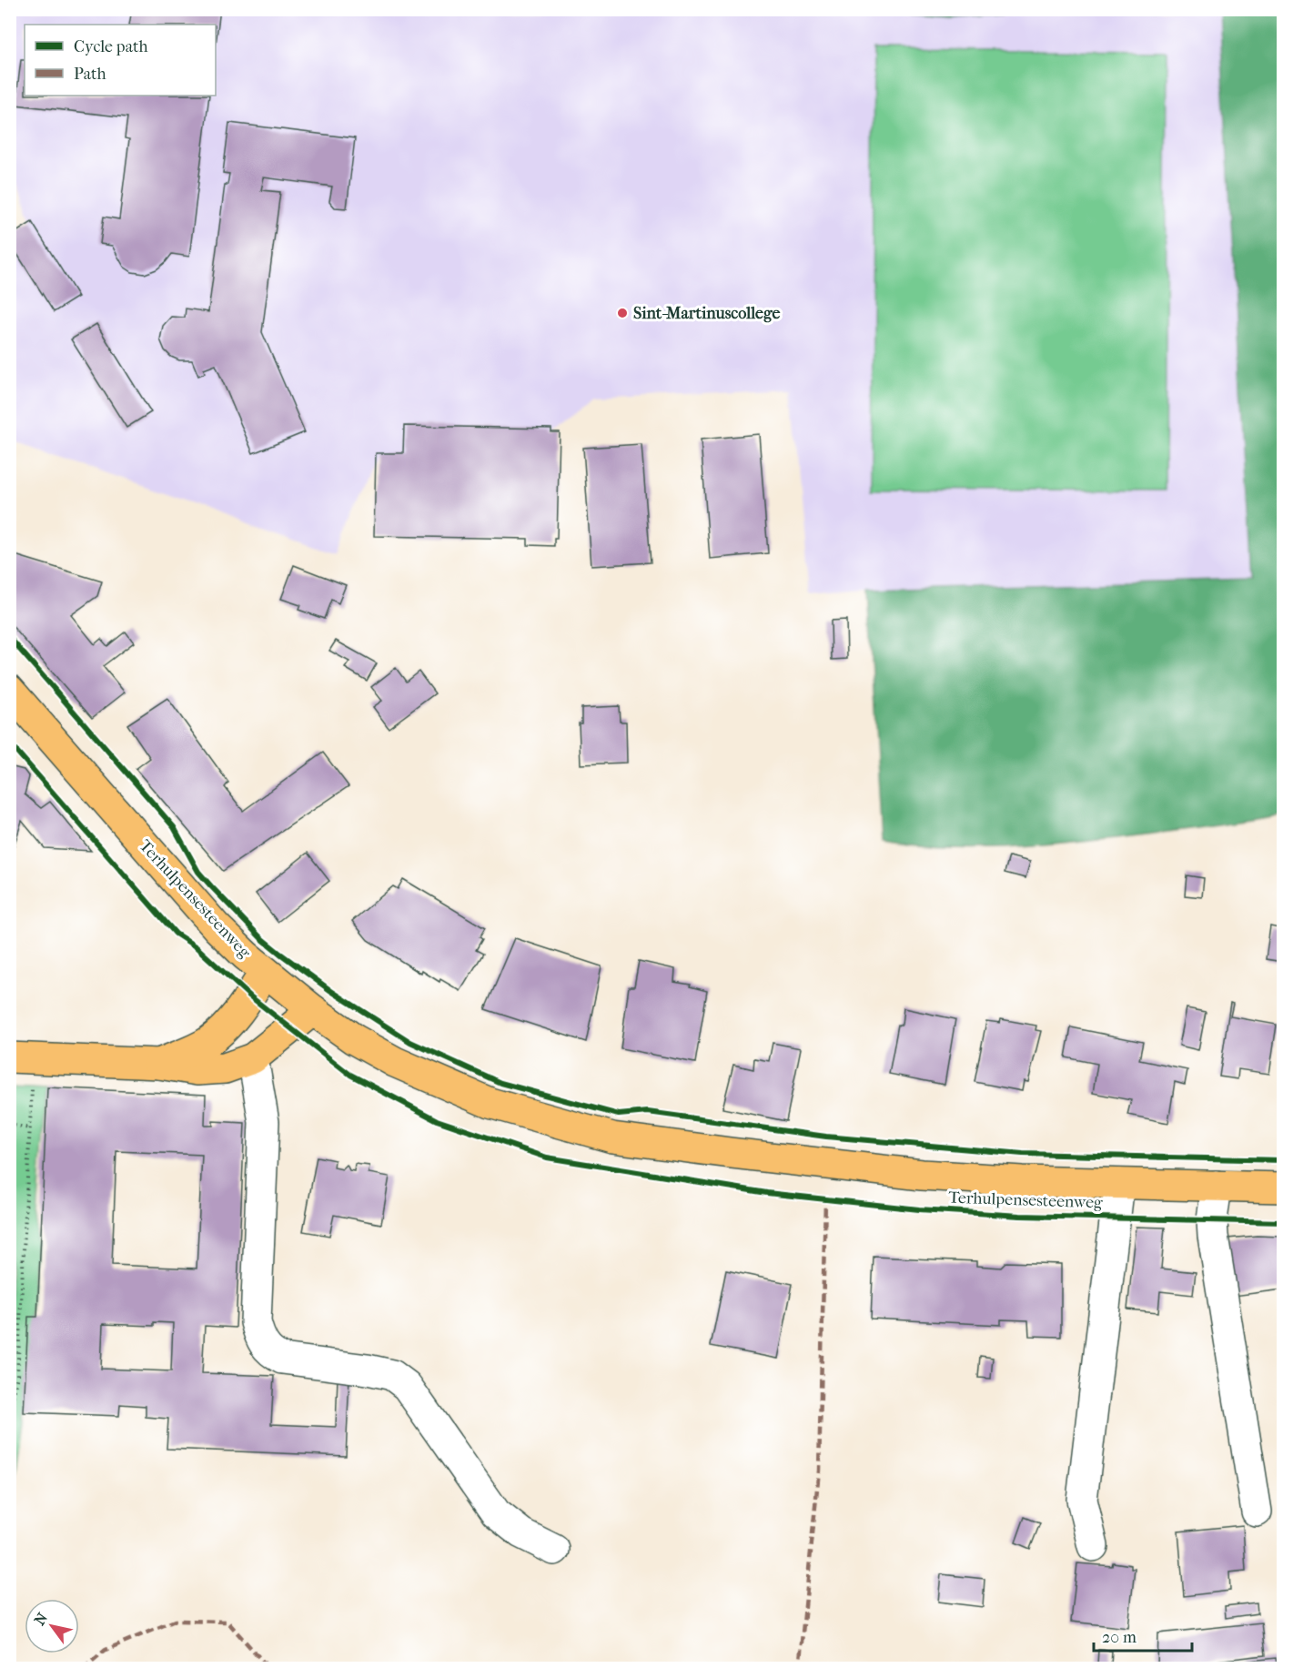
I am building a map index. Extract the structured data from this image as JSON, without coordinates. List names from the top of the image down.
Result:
{
  "streets": {
    "main road": ["Terhulpensesteenweg"]
  },
  "places": ["Sint-Martinuscollege"],
  "legend": ["Cycle path", "Path"],
  "scale_bar": "20 m",
  "north": "top left"
}
